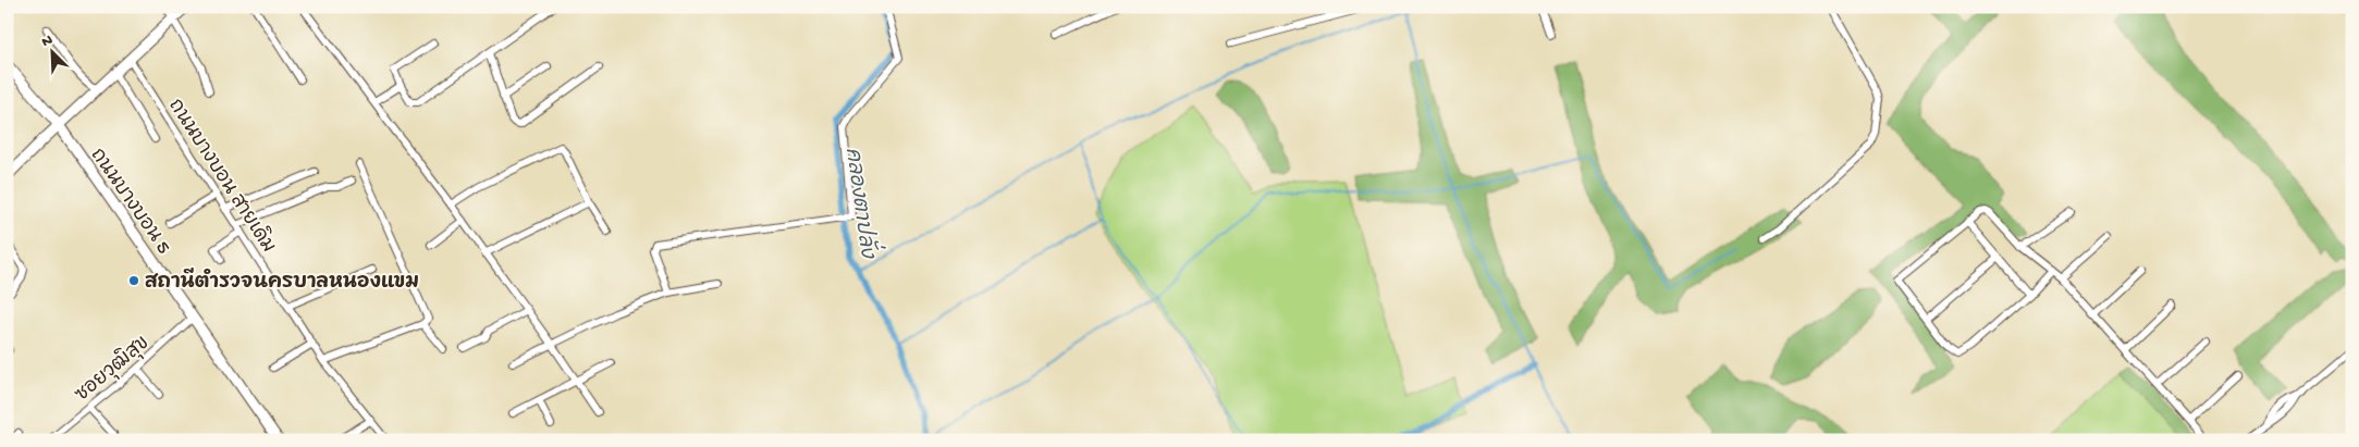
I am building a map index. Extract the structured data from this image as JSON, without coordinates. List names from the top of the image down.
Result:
{
  "streets": {
    "main road": ["ถนนบางบอน 5"],
    "street": ["ถนนบางบอน สายเดิม", "ซอยวุฒิสุข"]
  },
  "crossings": [
    ["ถนนบางบอน 5", "ซอยวุฒิสุข"]
  ],
  "water": ["คลองตาปลั่ง"],
  "places": ["สถานีตำรวจนครบาลหนองแขม"],
  "north": "top left"
}
